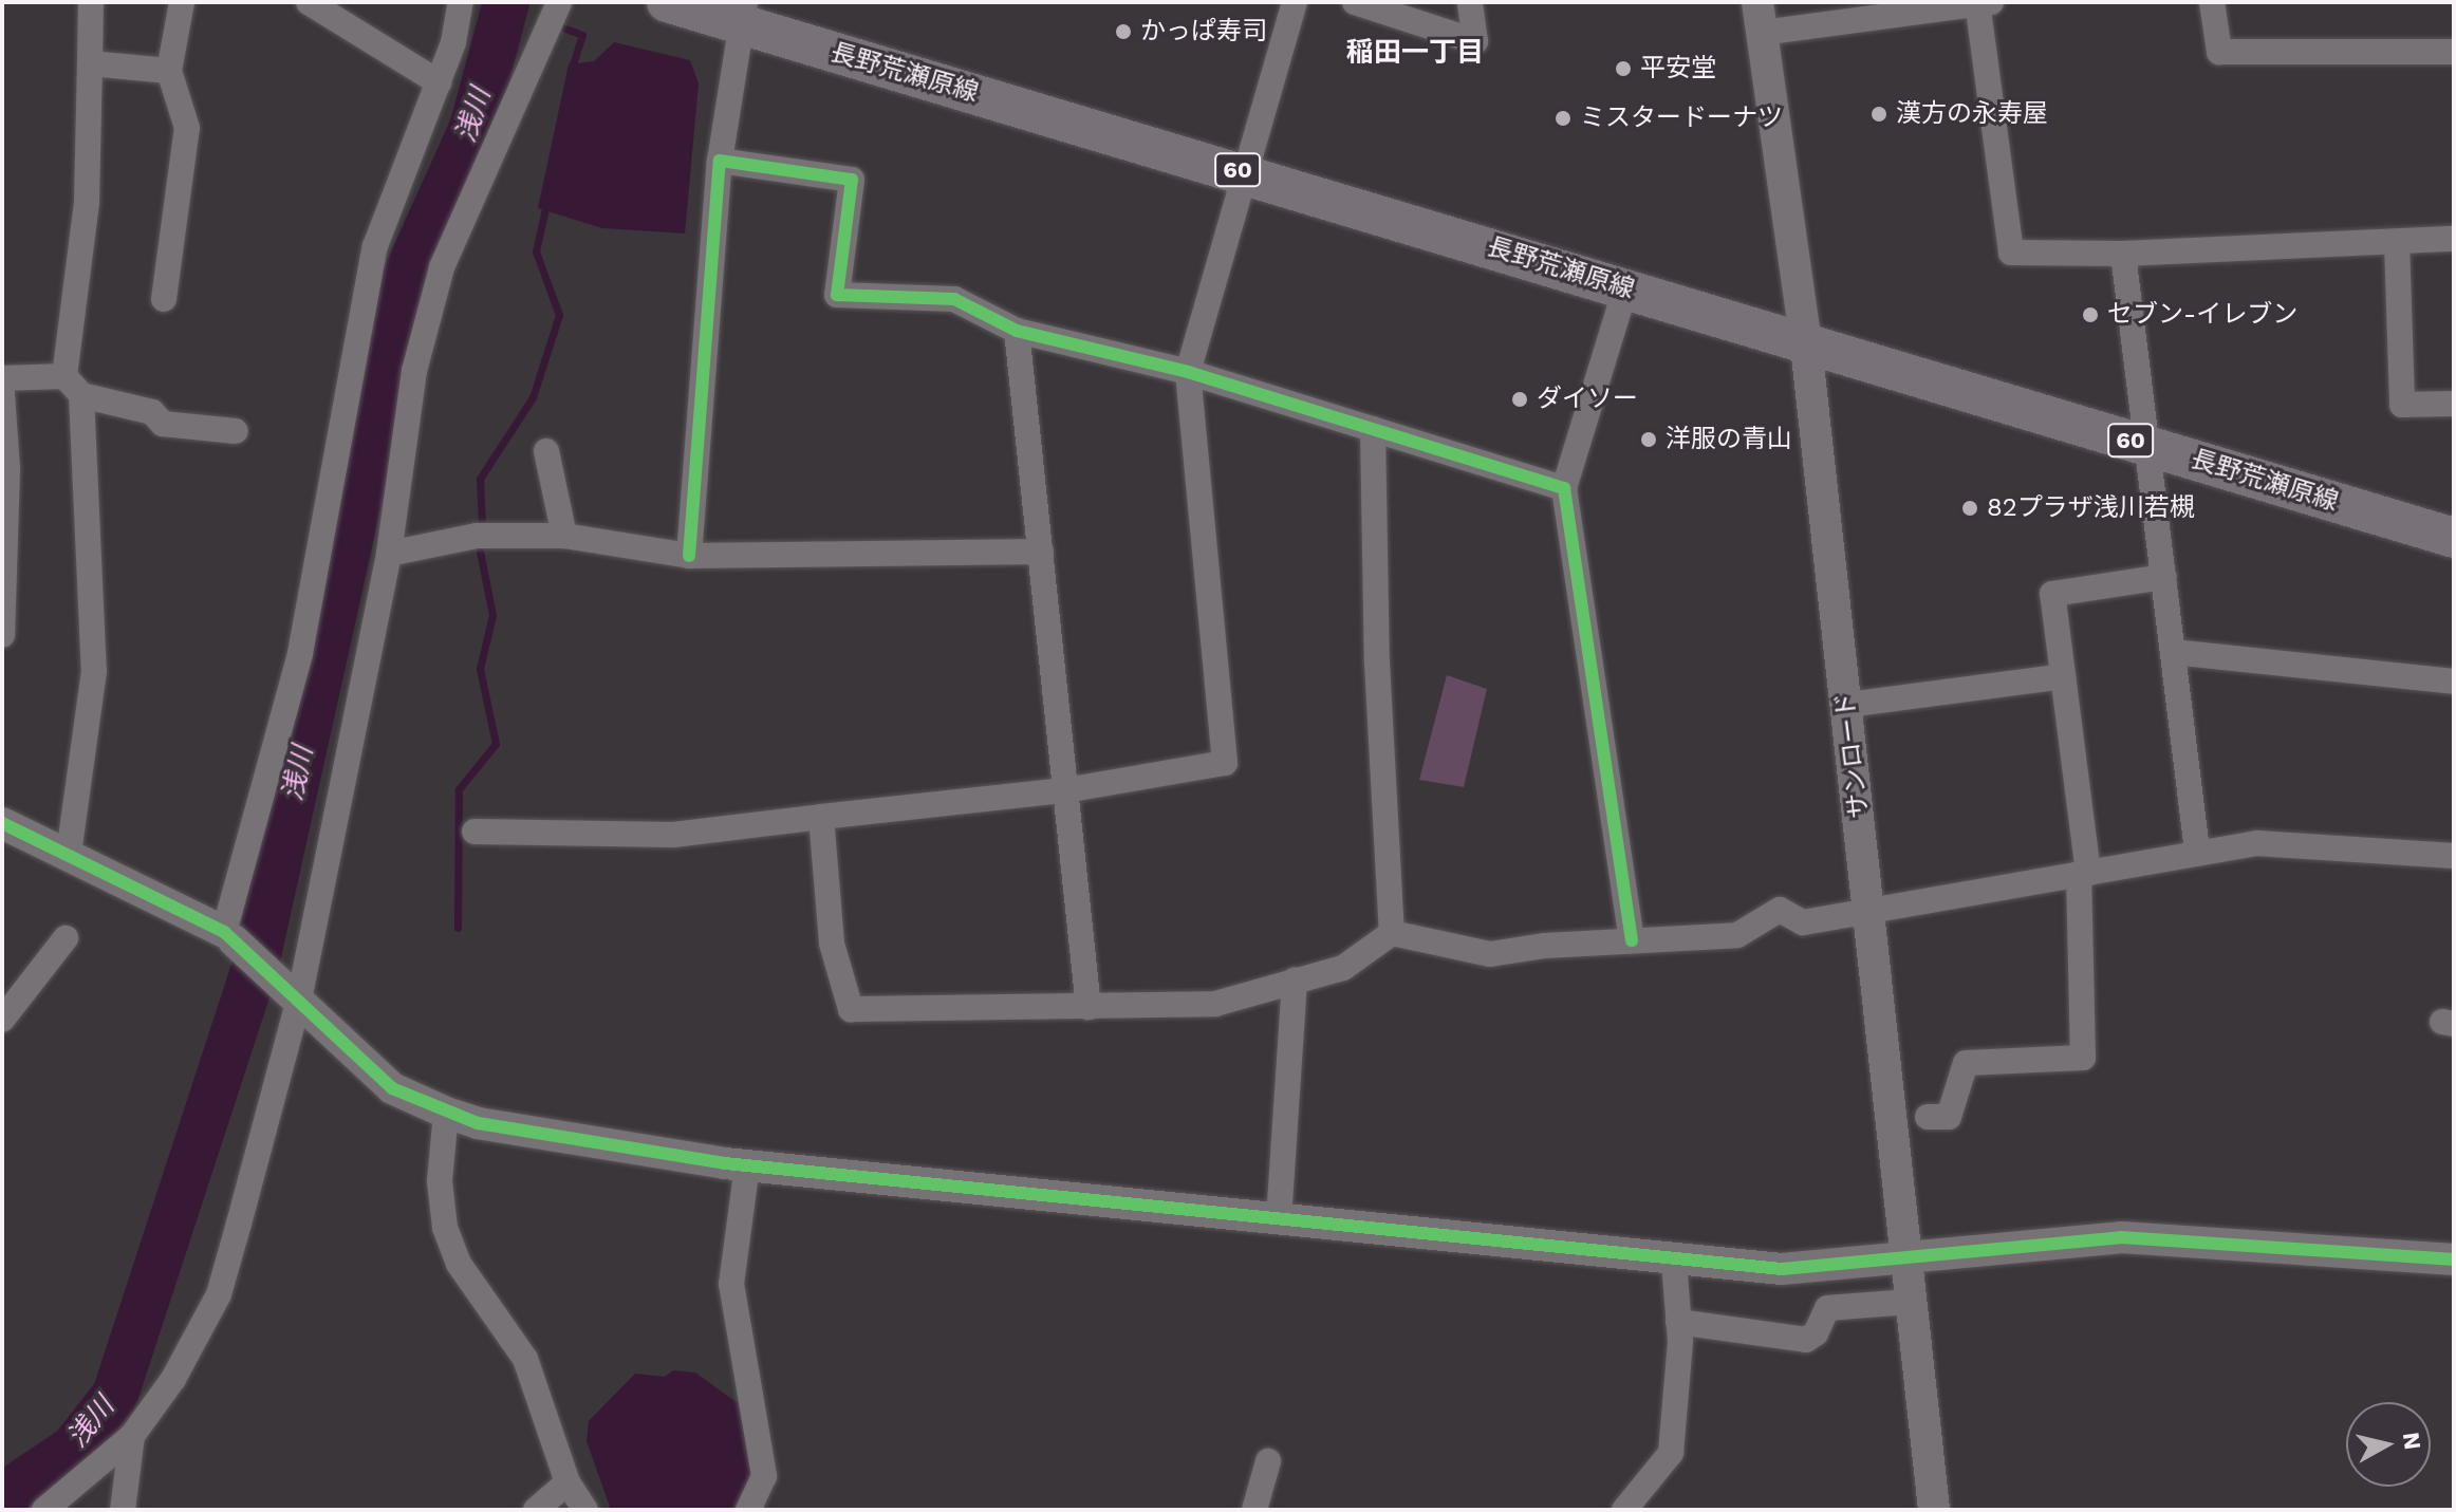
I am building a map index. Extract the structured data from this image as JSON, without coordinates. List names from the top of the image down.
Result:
{
  "streets": {
    "main road": ["長野荒瀬原線", "60"],
    "street": ["サンロード"]
  },
  "crossings": [
    ["長野荒瀬原線", "サンロード"]
  ],
  "districts": ["稲田一丁目"],
  "water": ["浅川"],
  "places": [
    "かっぱ寿司",
    "平安堂",
    "漢方の永寿屋",
    "ミスタードーナツ",
    "セブン-イレブン",
    "ダイソー",
    "洋服の青山",
    "82プラザ浅川若槻"
  ],
  "north": "right"
}
